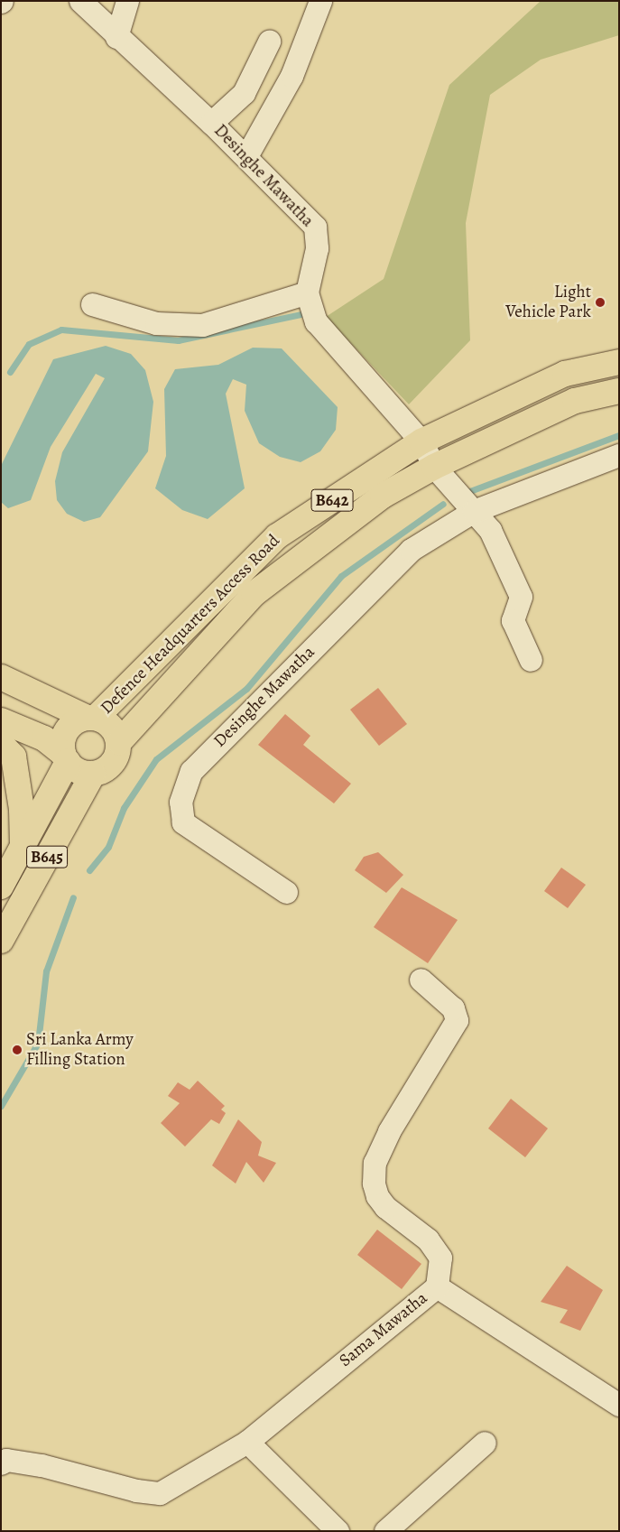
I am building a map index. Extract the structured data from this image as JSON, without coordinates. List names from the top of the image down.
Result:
{
  "streets": {
    "main road": ["B642", "Defence Headquarters Access Road", "B645"],
    "street": ["Desinghe Mawatha", "Sama Mawatha"]
  },
  "crossings": [
    ["Defence Headquarters Access Road", "B645"]
  ],
  "places": ["Light Vehicle Park", "Sri Lanka Army Filling Station"]
}
